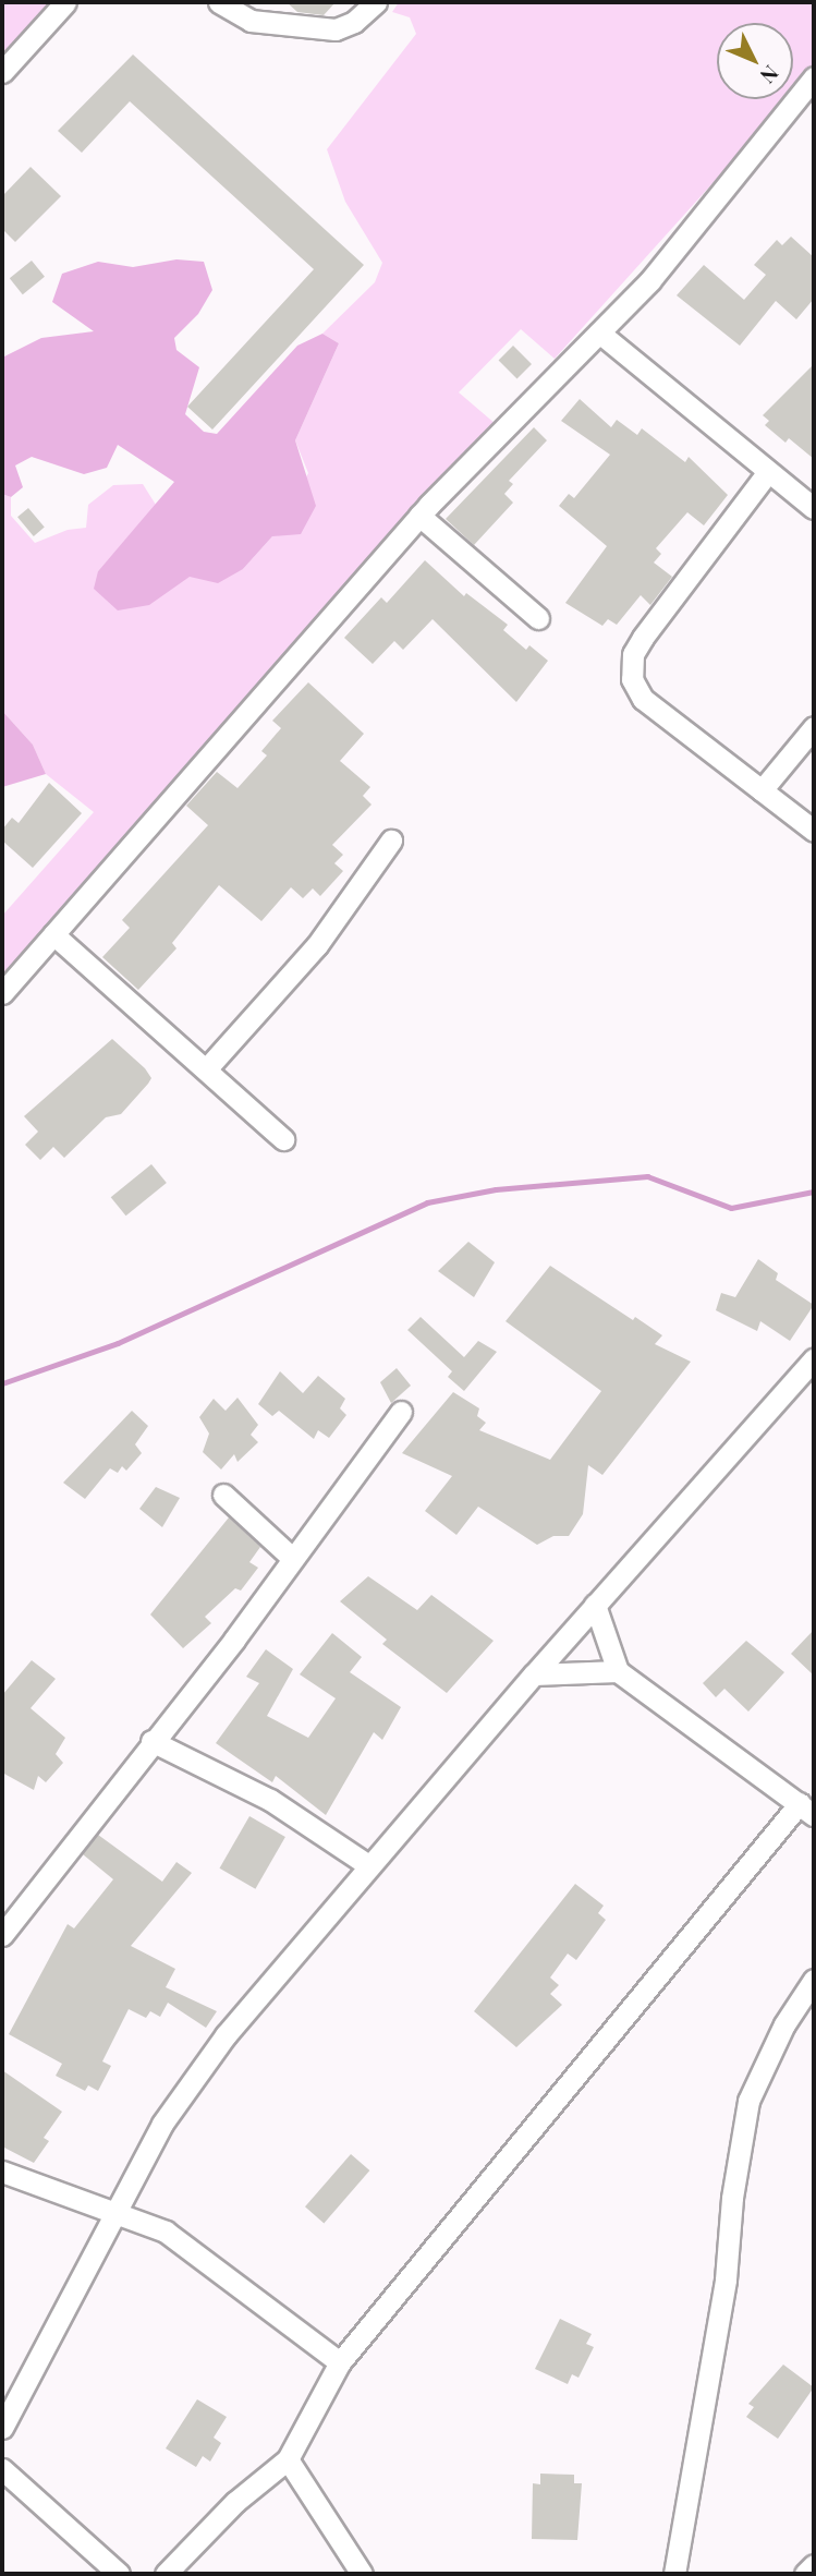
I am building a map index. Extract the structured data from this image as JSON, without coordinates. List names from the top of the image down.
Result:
{
  "north": "bottom right"
}
